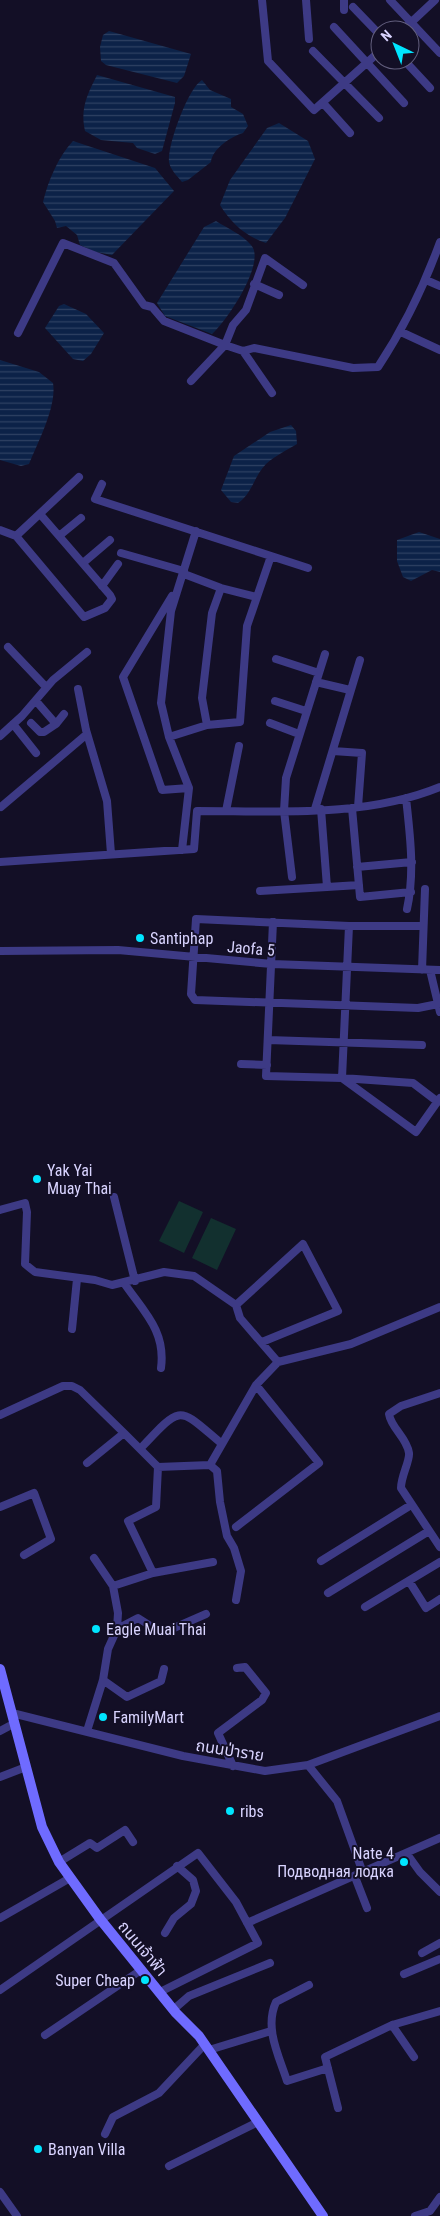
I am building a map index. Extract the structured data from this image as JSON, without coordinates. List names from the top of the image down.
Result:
{
  "streets": {
    "main road": ["ถนนเจ้าฟ้า"],
    "street": ["Jaofa 5", "ถนนป่าราย"]
  },
  "crossings": [
    ["ถนนป่าราย", "ถนนเจ้าฟ้า"]
  ],
  "places": [
    "Santiphap",
    "Yak Yai Muay Thai",
    "Eagle Muai Thai",
    "FamilyMart",
    "ribs",
    "Nate 4 Подводная лодка",
    "Super Cheap",
    "Banyan Villa"
  ],
  "north": "top left"
}
